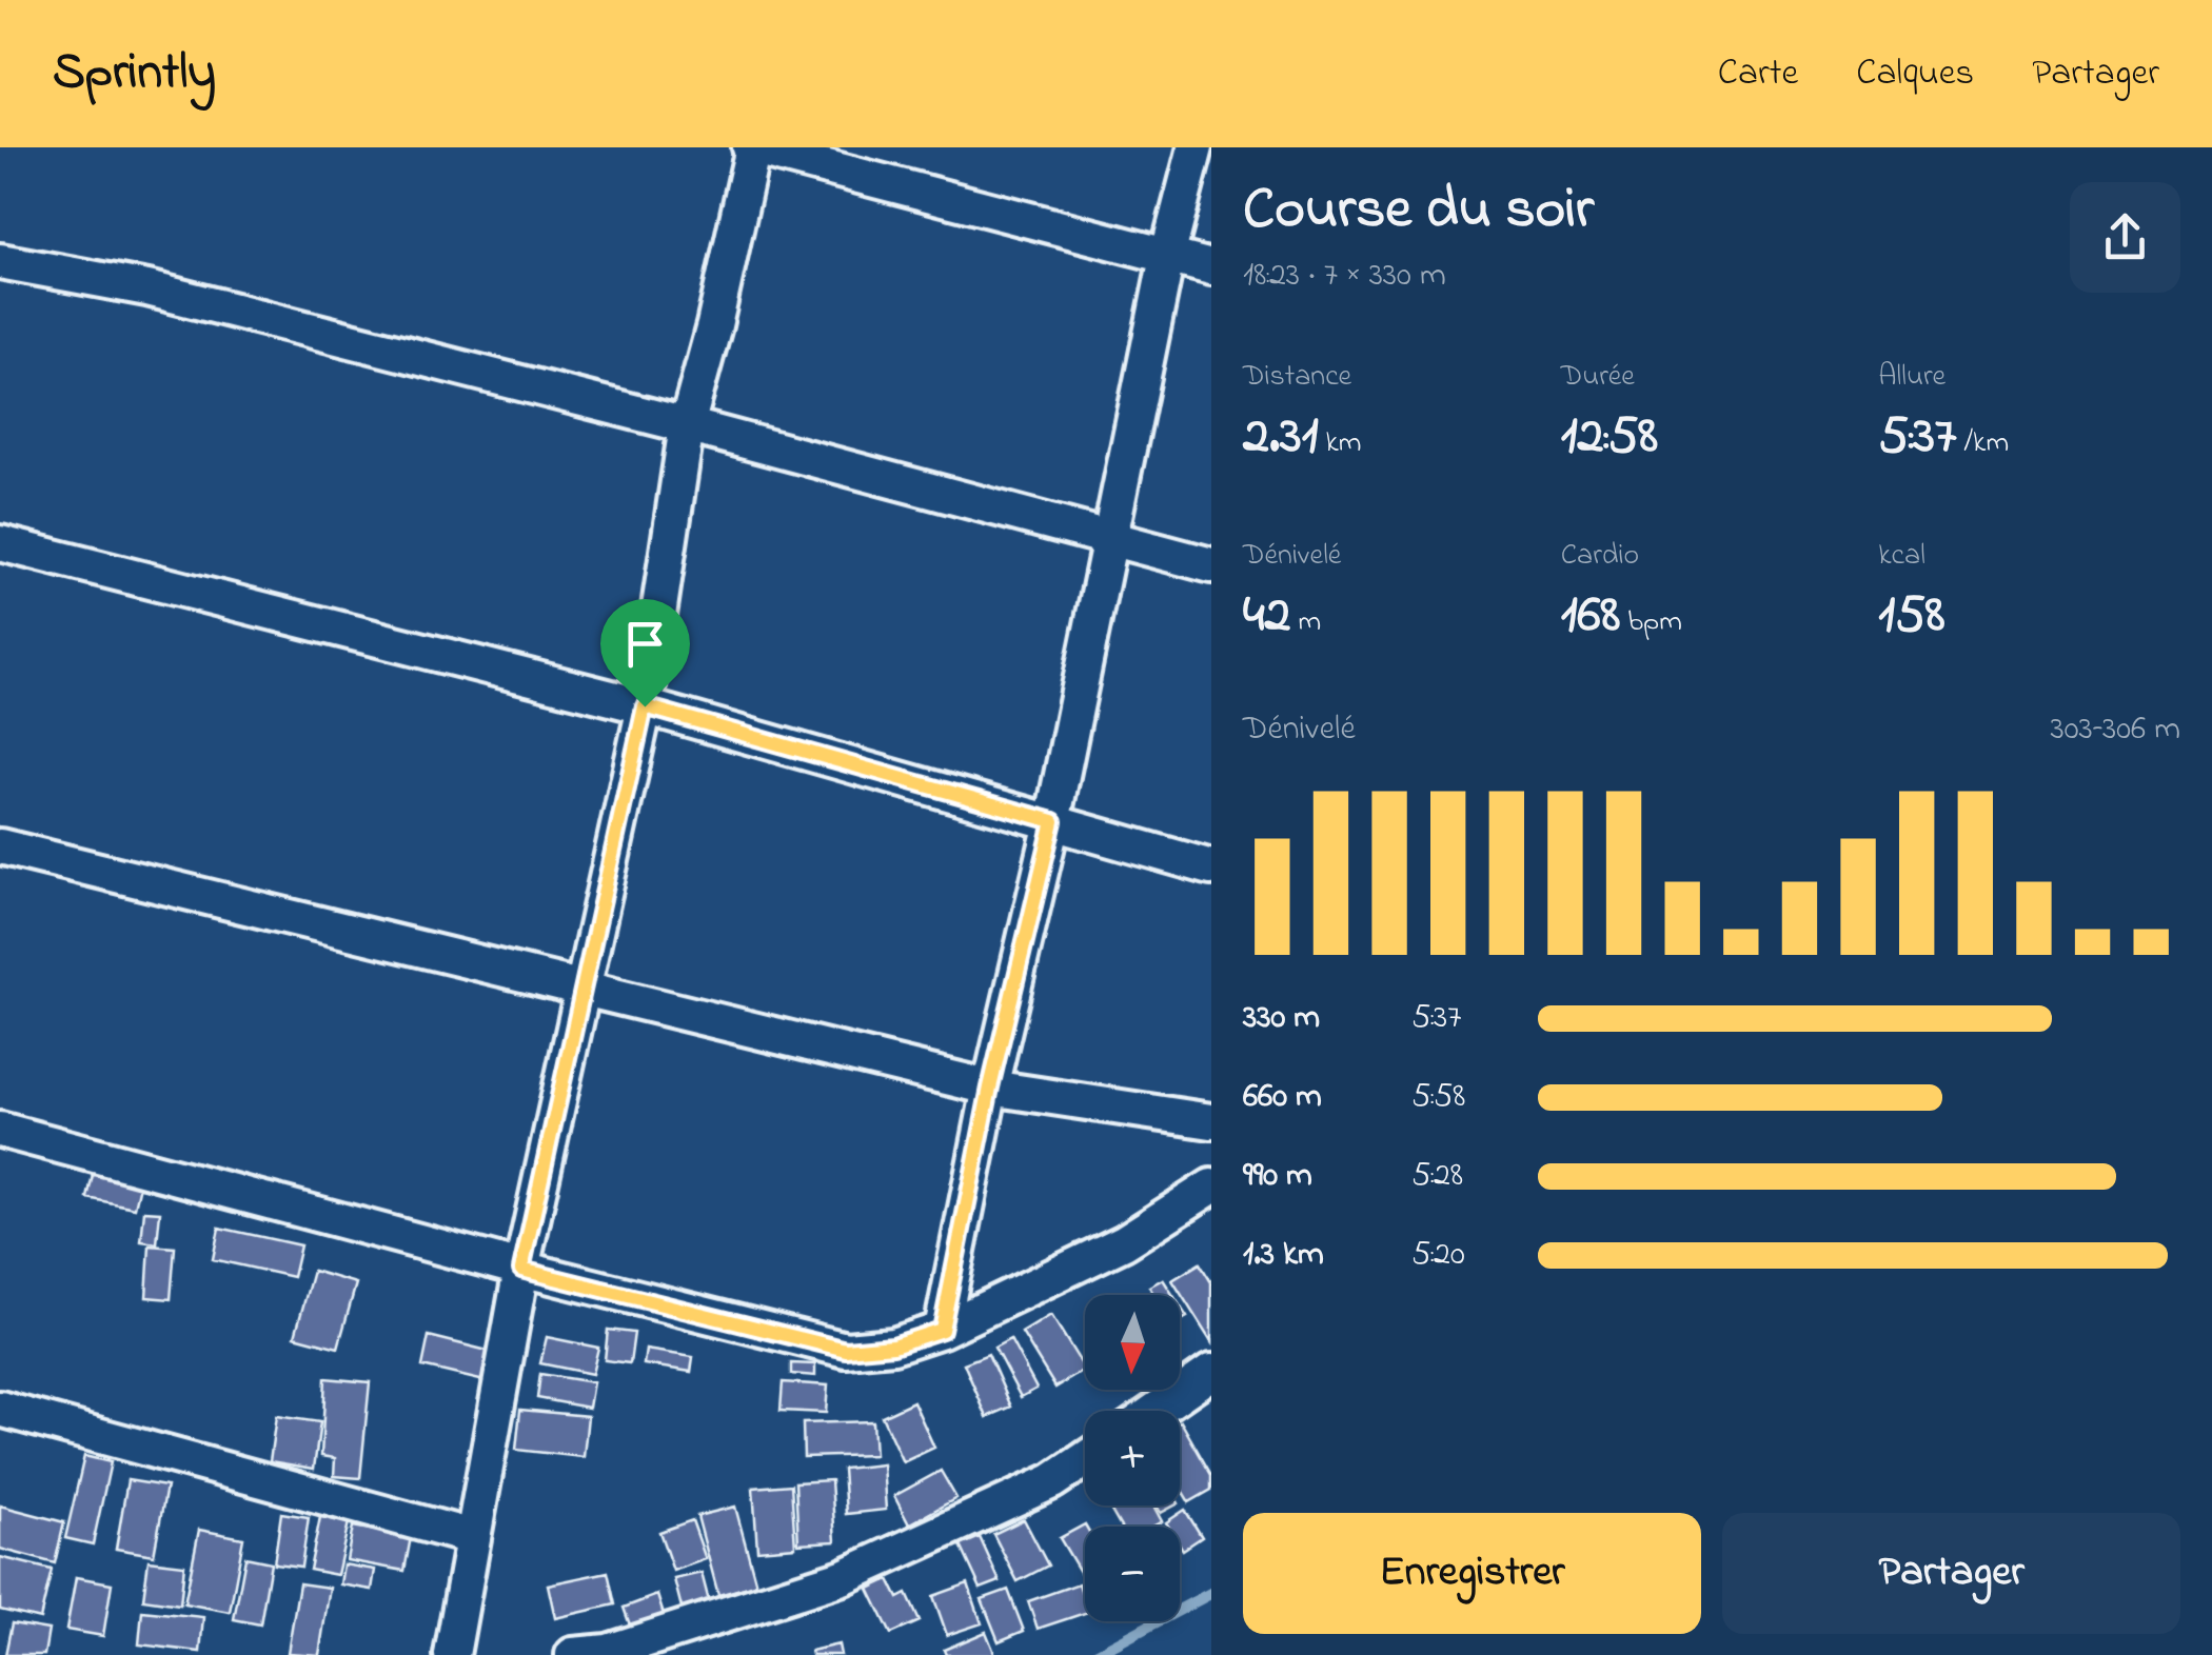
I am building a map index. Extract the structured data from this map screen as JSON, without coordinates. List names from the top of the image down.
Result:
{
  "north": "bottom",
  "page": {
    "header": "Sprintly",
    "nav": ["Carte", "Calques", "Partager"],
    "heading": ["Course du soir", "18:23 · 7 × 330 m"],
    "stats": [
      ["Distance", "2.31 km"],
      ["Durée", "12:58"],
      ["Allure", "5:37 /km"],
      ["Dénivelé", "42 m"],
      ["Cardio", "168 bpm"],
      ["kcal", "158"]
    ],
    "chart": ["Dénivelé", "303–306 m"],
    "list": [
      {
        "name": "330 m",
        "note": "5:37"
      },
      {
        "name": "660 m",
        "note": "5:58"
      },
      {
        "name": "990 m",
        "note": "5:28"
      },
      {
        "name": "1.3 km",
        "note": "5:20"
      }
    ],
    "map_buttons": ["+", "−"],
    "buttons": ["Enregistrer", "Partager"]
  }
}
